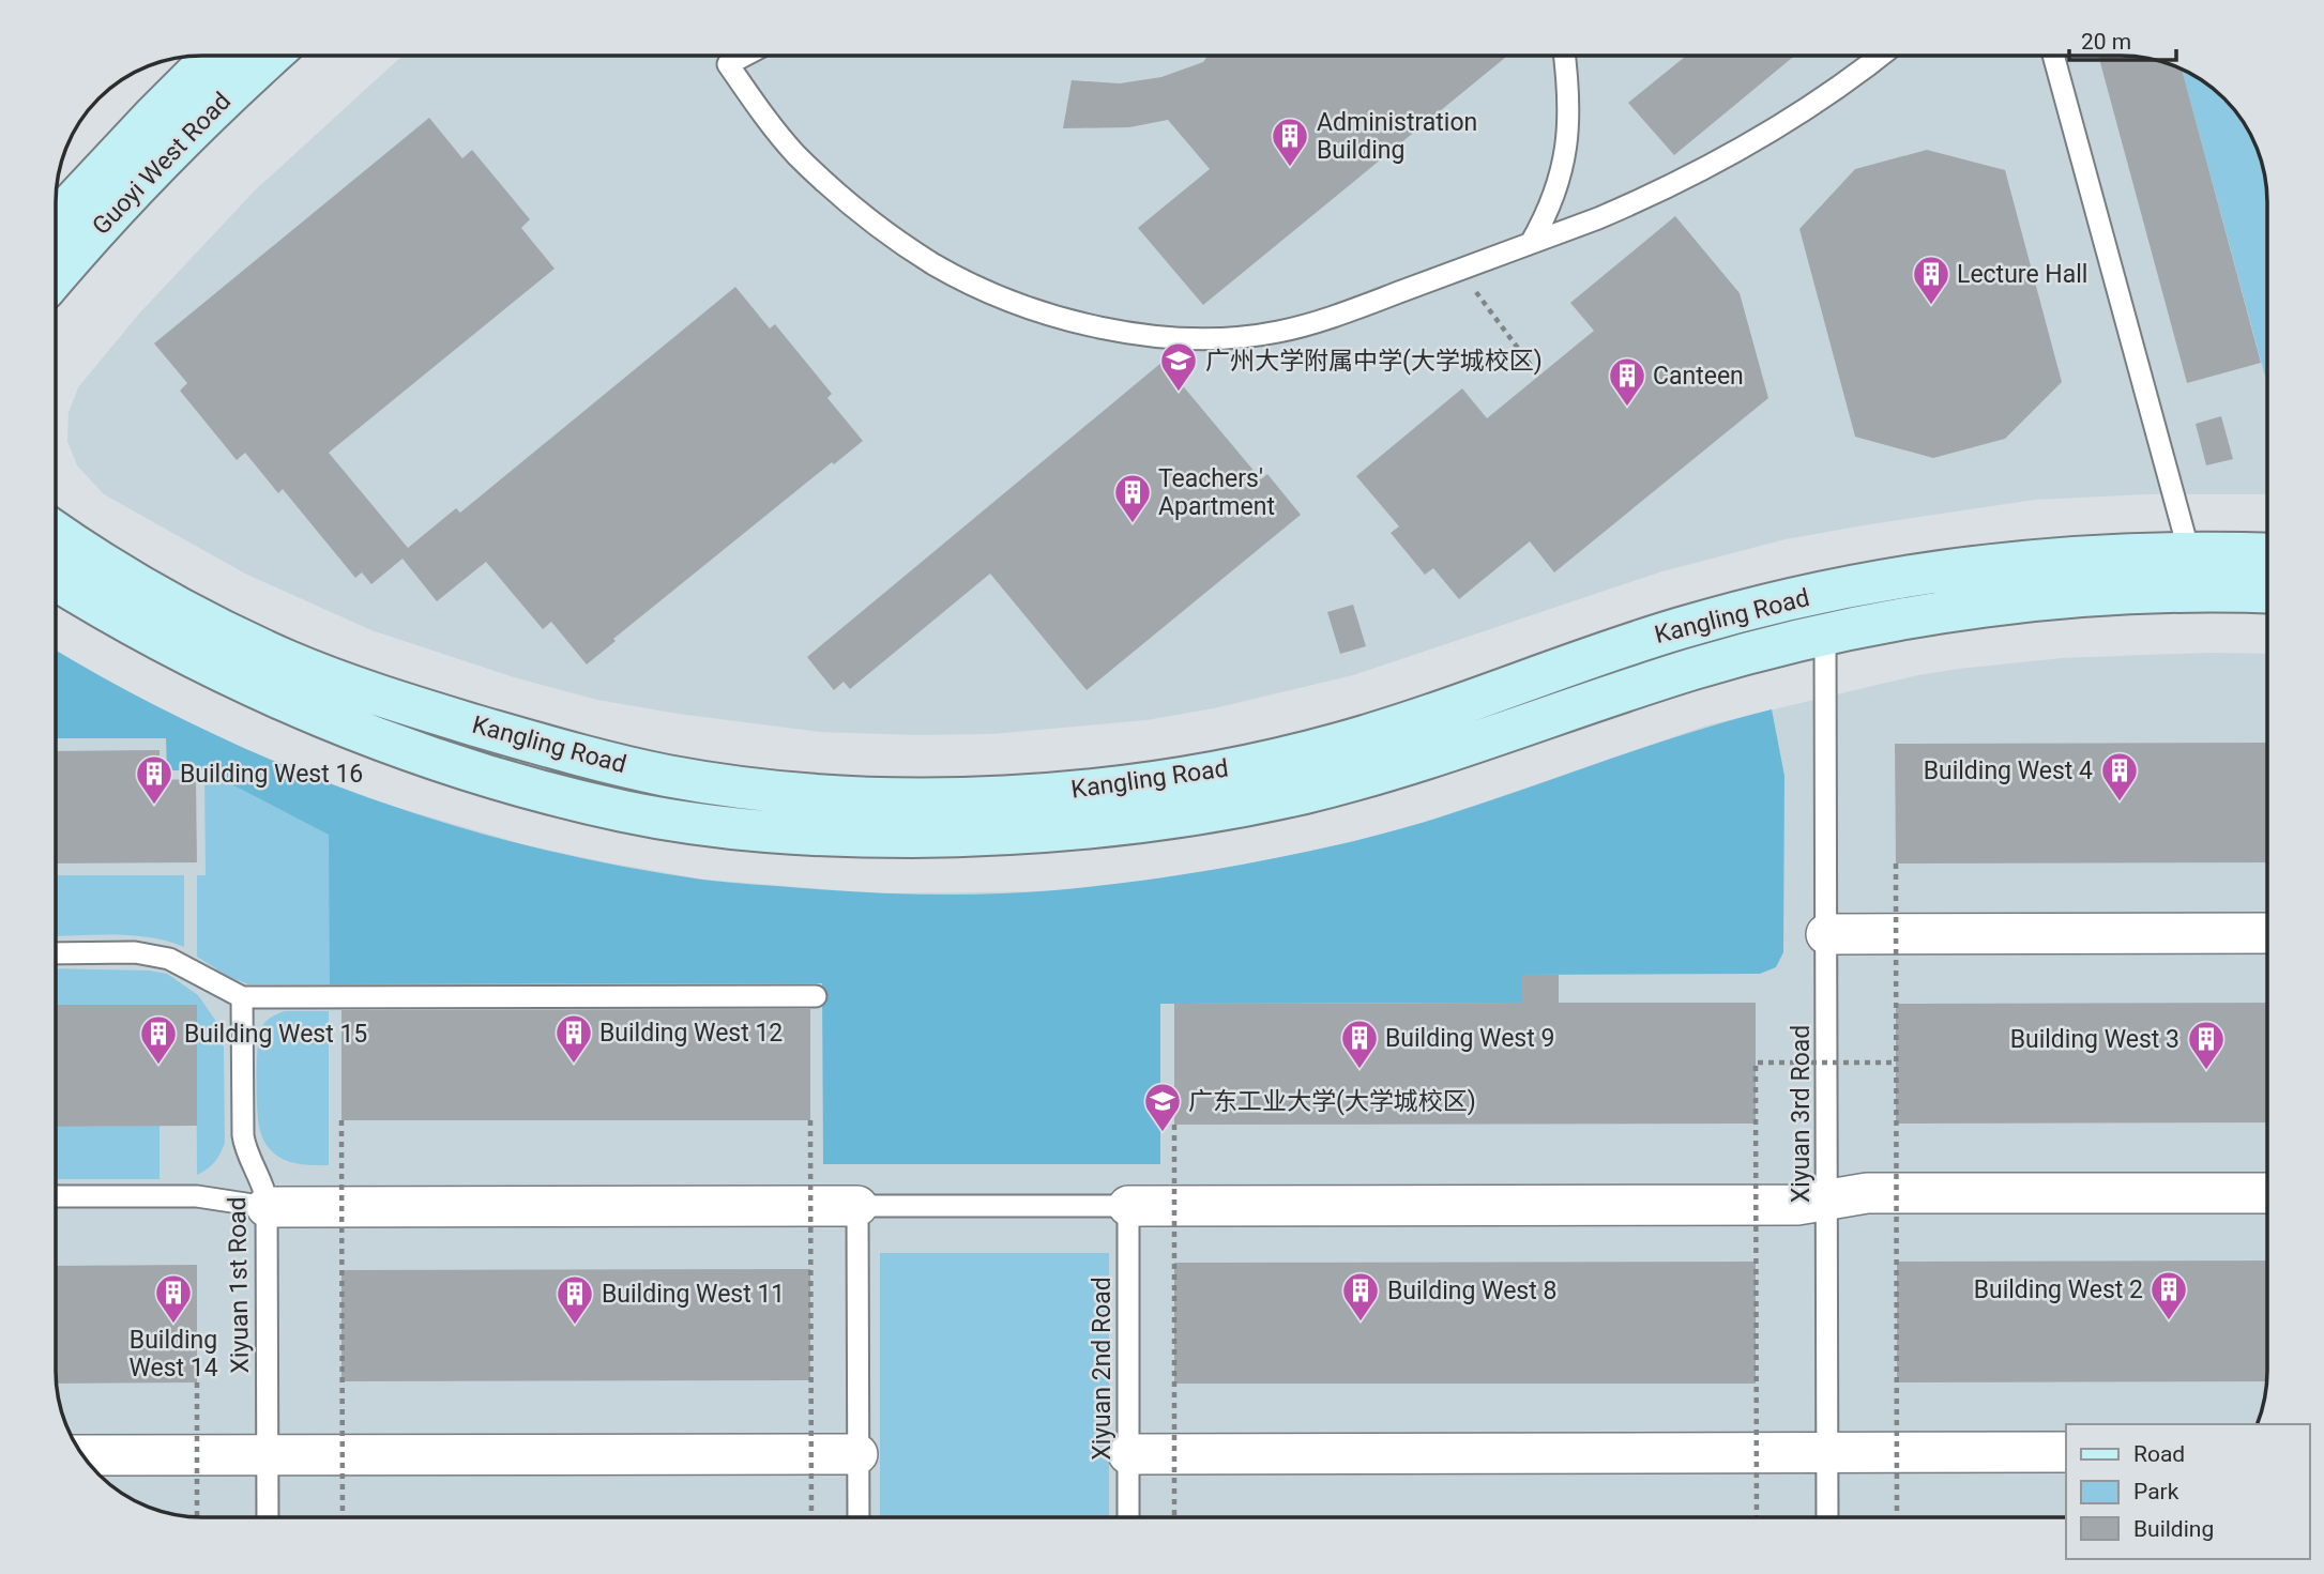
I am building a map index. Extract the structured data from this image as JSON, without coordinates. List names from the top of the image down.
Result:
{
  "streets": {
    "street": ["Guoyi West Road", "Kangling Road"],
    "lane": ["Xiyuan 3rd Road", "Xiyuan 1st Road", "Xiyuan 2nd Road"]
  },
  "crossings": [
    ["Kangling Road", "Xiyuan 3rd Road"]
  ],
  "places": {
    "building": [
      "Administration Building",
      "Lecture Hall",
      "Canteen",
      "Teachers' Apartment",
      "Building West 4",
      "Building West 16",
      "Building West 12",
      "Building West 15",
      "Building West 9",
      "Building West 3",
      "Building West 2",
      "Building West 8",
      "Building West 14",
      "Building West 11"
    ],
    "school or university": ["广州大学附属中学(大学城校区)", "广东工业大学(大学城校区)"]
  },
  "legend": ["Road", "Park", "Building"],
  "scale_bar": "20 m"
}
